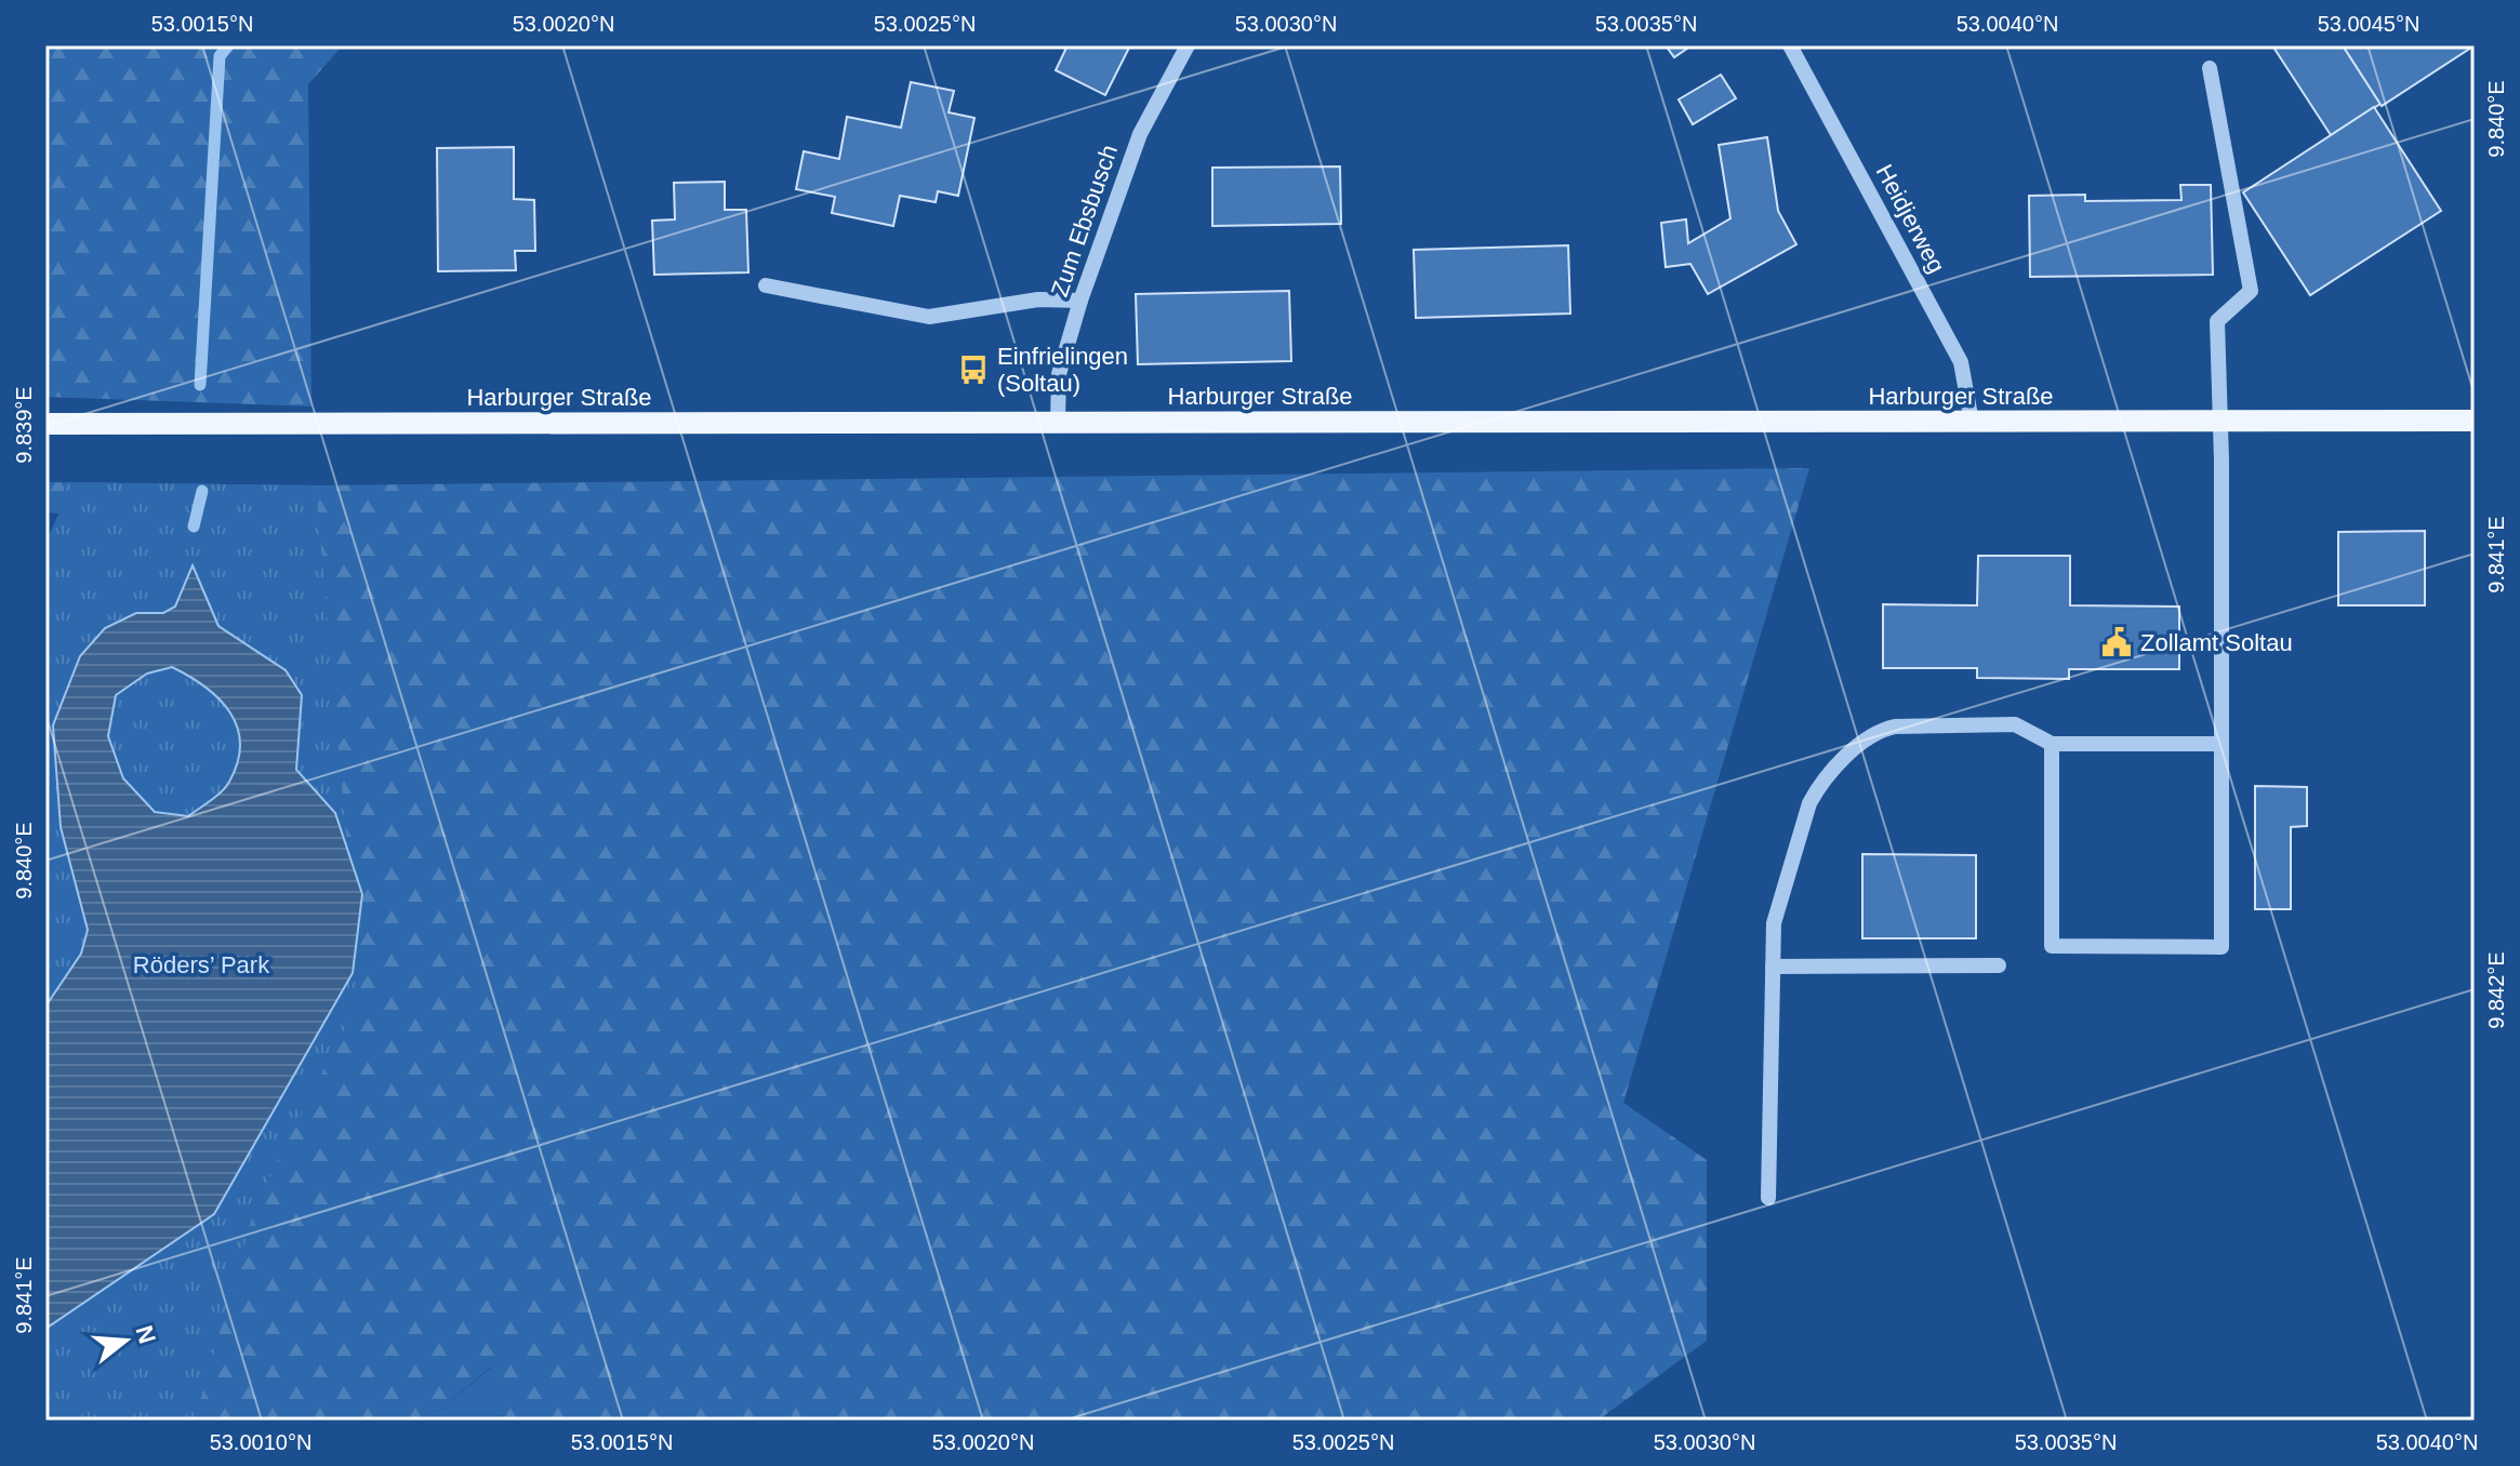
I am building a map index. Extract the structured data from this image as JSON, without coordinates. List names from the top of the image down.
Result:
{
  "streets": {
    "main road": ["Harburger Straße"],
    "street": ["Heidjerweg", "Zum Ebsbusch"]
  },
  "crossings": [
    ["Heidjerweg", "Harburger Straße"],
    ["Zum Ebsbusch", "Harburger Straße"]
  ],
  "parks": ["Röders’ Park"],
  "places": {
    "bus stop": ["Einfrielingen (Soltau)"],
    "public building": ["Zollamt Soltau"]
  },
  "north": "right",
  "coordinates": [
    "53.0015°N",
    "53.0020°N",
    "53.0025°N",
    "53.0030°N",
    "53.0035°N",
    "53.0040°N",
    "53.0045°N",
    "9.840°E",
    "9.839°E",
    "9.841°E",
    "9.842°E",
    "53.0010°N"
  ]
}
